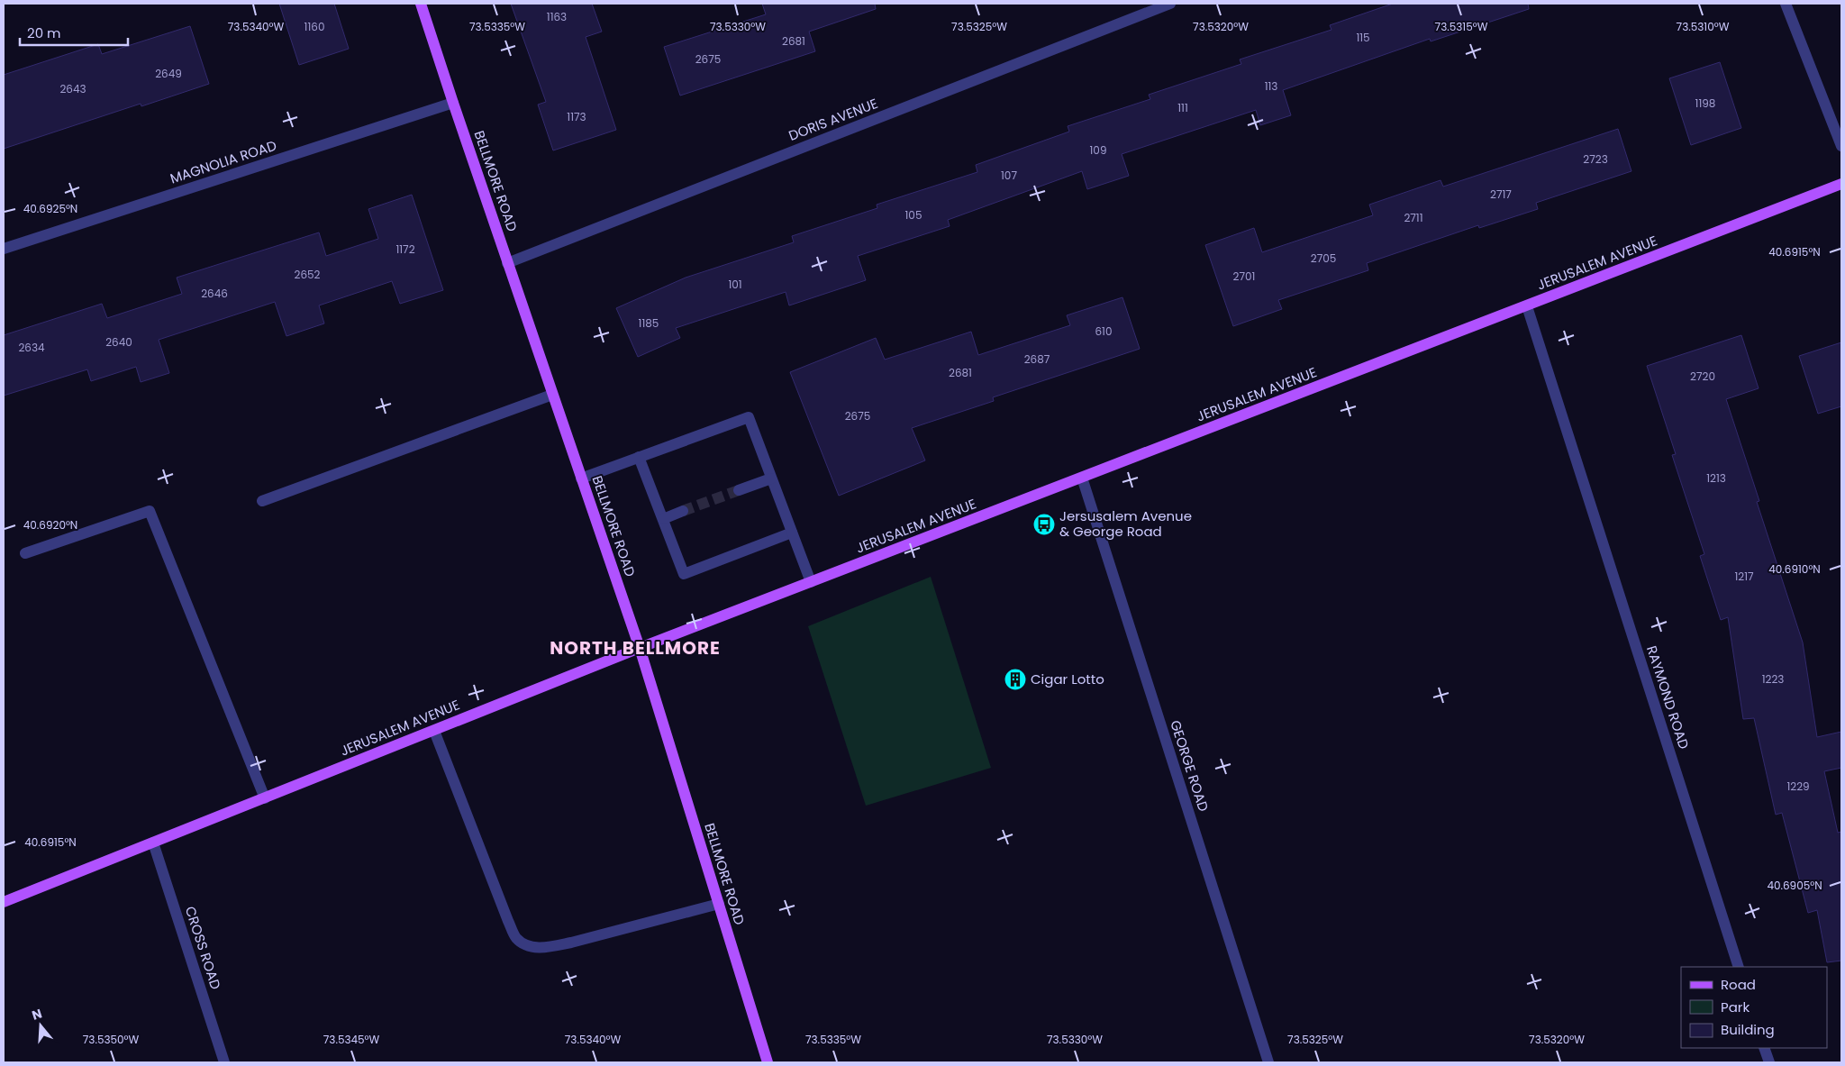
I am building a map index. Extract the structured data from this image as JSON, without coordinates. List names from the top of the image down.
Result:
{
  "streets": {
    "main road": ["BELLMORE ROAD", "JERUSALEM AVENUE"],
    "street": [
      "DORIS AVENUE",
      "MAGNOLIA ROAD",
      "RAYMOND ROAD",
      "GEORGE ROAD",
      "CROSS ROAD"
    ]
  },
  "crossings": [
    ["DORIS AVENUE", "BELLMORE ROAD"],
    ["MAGNOLIA ROAD", "BELLMORE ROAD"],
    ["BELLMORE ROAD", "JERUSALEM AVENUE"],
    ["JERUSALEM AVENUE", "RAYMOND ROAD"],
    ["JERUSALEM AVENUE", "GEORGE ROAD"],
    ["JERUSALEM AVENUE", "CROSS ROAD"]
  ],
  "districts": ["NORTH BELLMORE"],
  "places": {
    "bus stop": ["Jersusalem Avenue & George Road"],
    "building": ["Cigar Lotto"]
  },
  "house_numbers": [
    "1163",
    "1160",
    "115",
    "2681",
    "2675",
    "2649",
    "113",
    "2643",
    "1198",
    "111",
    "1173",
    "109",
    "2723",
    "107",
    "2717",
    "105",
    "2711",
    "1172",
    "2705",
    "2652",
    "2701",
    "101",
    "2646",
    "1185",
    "610",
    "2640",
    "2634",
    "2687",
    "2681",
    "2720",
    "2675",
    "1213",
    "1217",
    "1223",
    "1229"
  ],
  "legend": ["Road", "Park", "Building"],
  "scale_bar": "20 m",
  "north": "top",
  "coordinates": [
    "73.5340°W",
    "73.5335°W",
    "73.5330°W",
    "73.5325°W",
    "73.5320°W",
    "73.5315°W",
    "73.5310°W",
    "40.6925°N",
    "40.6915°N",
    "40.6920°N",
    "40.6910°N",
    "40.6905°N",
    "73.5350°W",
    "73.5345°W"
  ]
}
